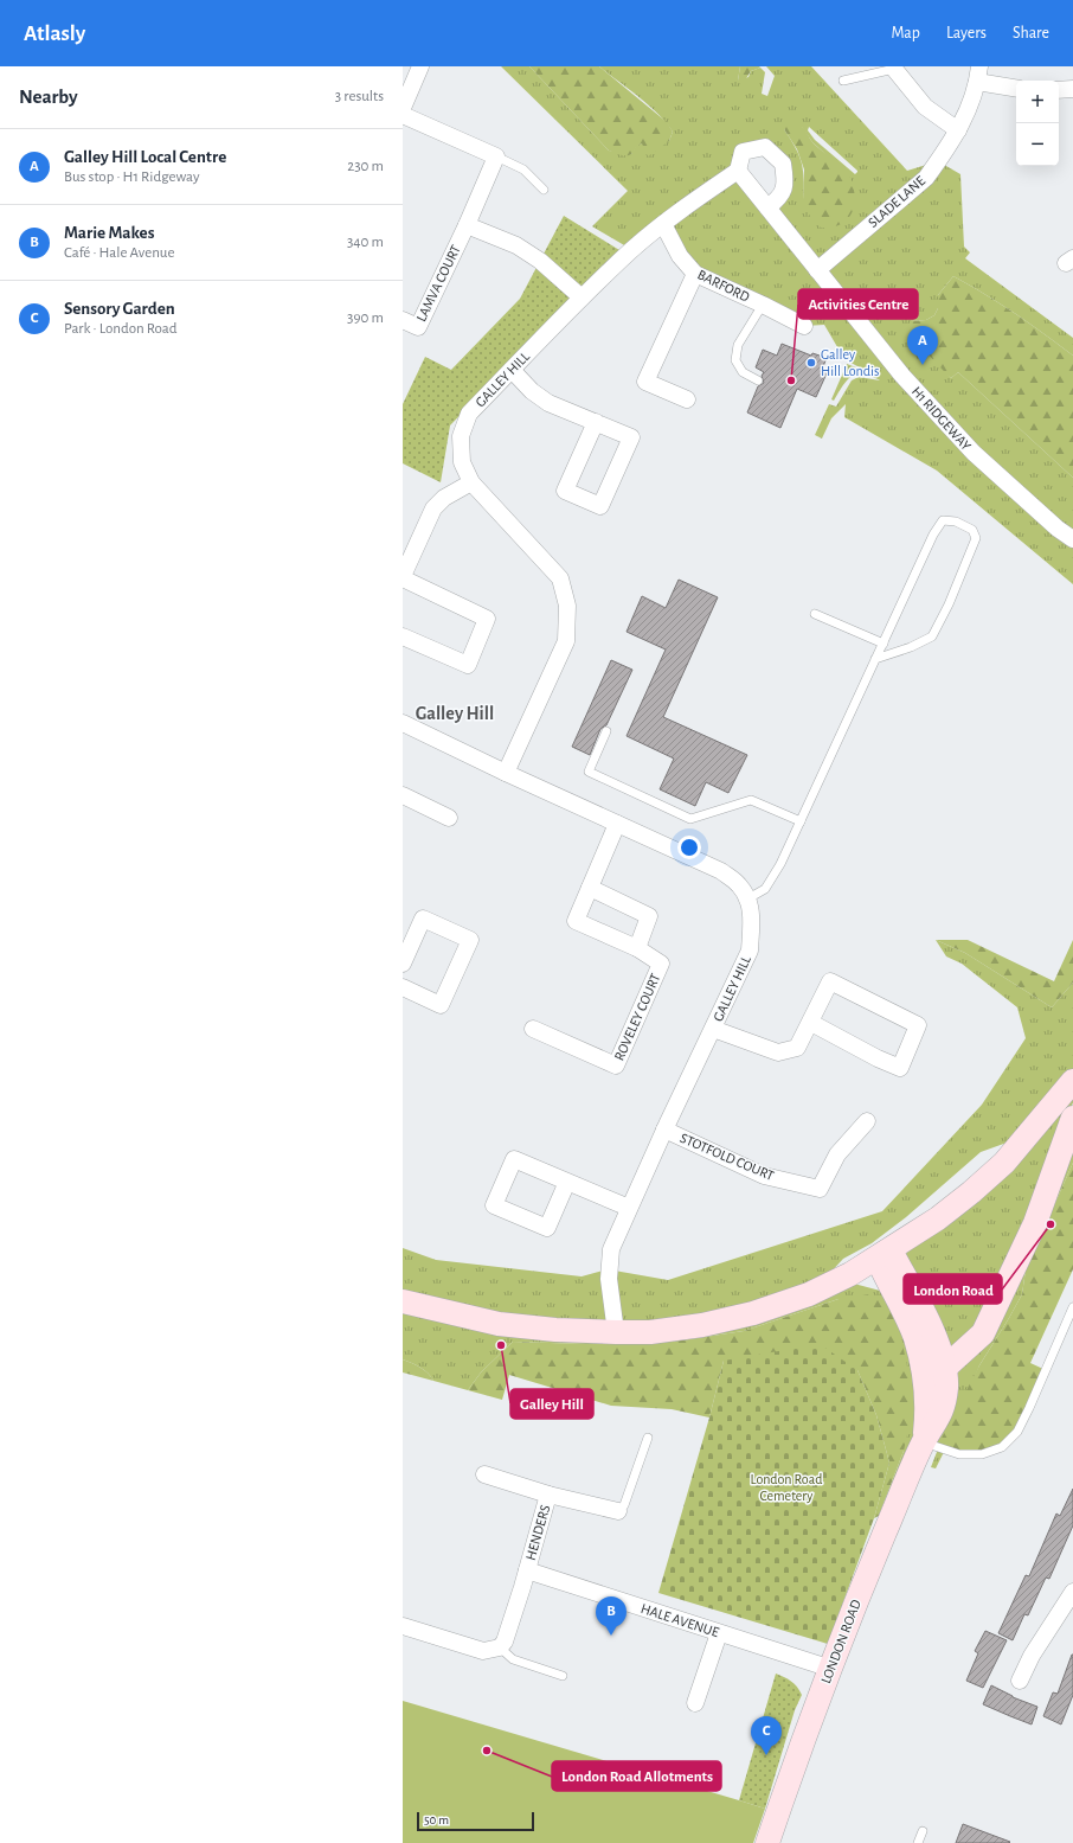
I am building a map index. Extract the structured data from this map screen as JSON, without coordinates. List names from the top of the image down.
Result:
{
  "streets": {
    "street": [
      "SLADE LANE",
      "LAMVA COURT",
      "BARFORD",
      "GALLEY HILL",
      "H1 RIDGEWAY",
      "ROVELEY COURT",
      "STOTFOLD COURT",
      "HENDERS",
      "HALE AVENUE",
      "LONDON ROAD"
    ]
  },
  "crossings": [
    ["SLADE LANE", "H1 RIDGEWAY"],
    ["BARFORD", "GALLEY HILL"],
    ["GALLEY HILL", "H1 RIDGEWAY"],
    ["GALLEY HILL", "STOTFOLD COURT"],
    ["HENDERS", "HALE AVENUE"],
    ["HALE AVENUE", "LONDON ROAD"]
  ],
  "districts": ["Galley Hill"],
  "parks": ["London Road Cemetery"],
  "places": [
    "Galley Hill Londis",
    "Activities Centre",
    "London Road",
    "Galley Hill",
    "London Road Allotments"
  ],
  "scale_bar": "50 m",
  "page": {
    "header": "Atlasly",
    "nav": ["Map", "Layers", "Share"],
    "heading": ["Nearby", "3 results"],
    "map_buttons": ["+", "−"],
    "list": [
      {
        "mark": "A",
        "name": "Galley Hill Local Centre",
        "note": "Bus stop · H1 Ridgeway",
        "value": "230 m"
      },
      {
        "mark": "B",
        "name": "Marie Makes",
        "note": "Café · Hale Avenue",
        "value": "340 m"
      },
      {
        "mark": "C",
        "name": "Sensory Garden",
        "note": "Park · London Road",
        "value": "390 m"
      }
    ],
    "pins": ["A", "B", "C"],
    "scale": "50 m"
  }
}
